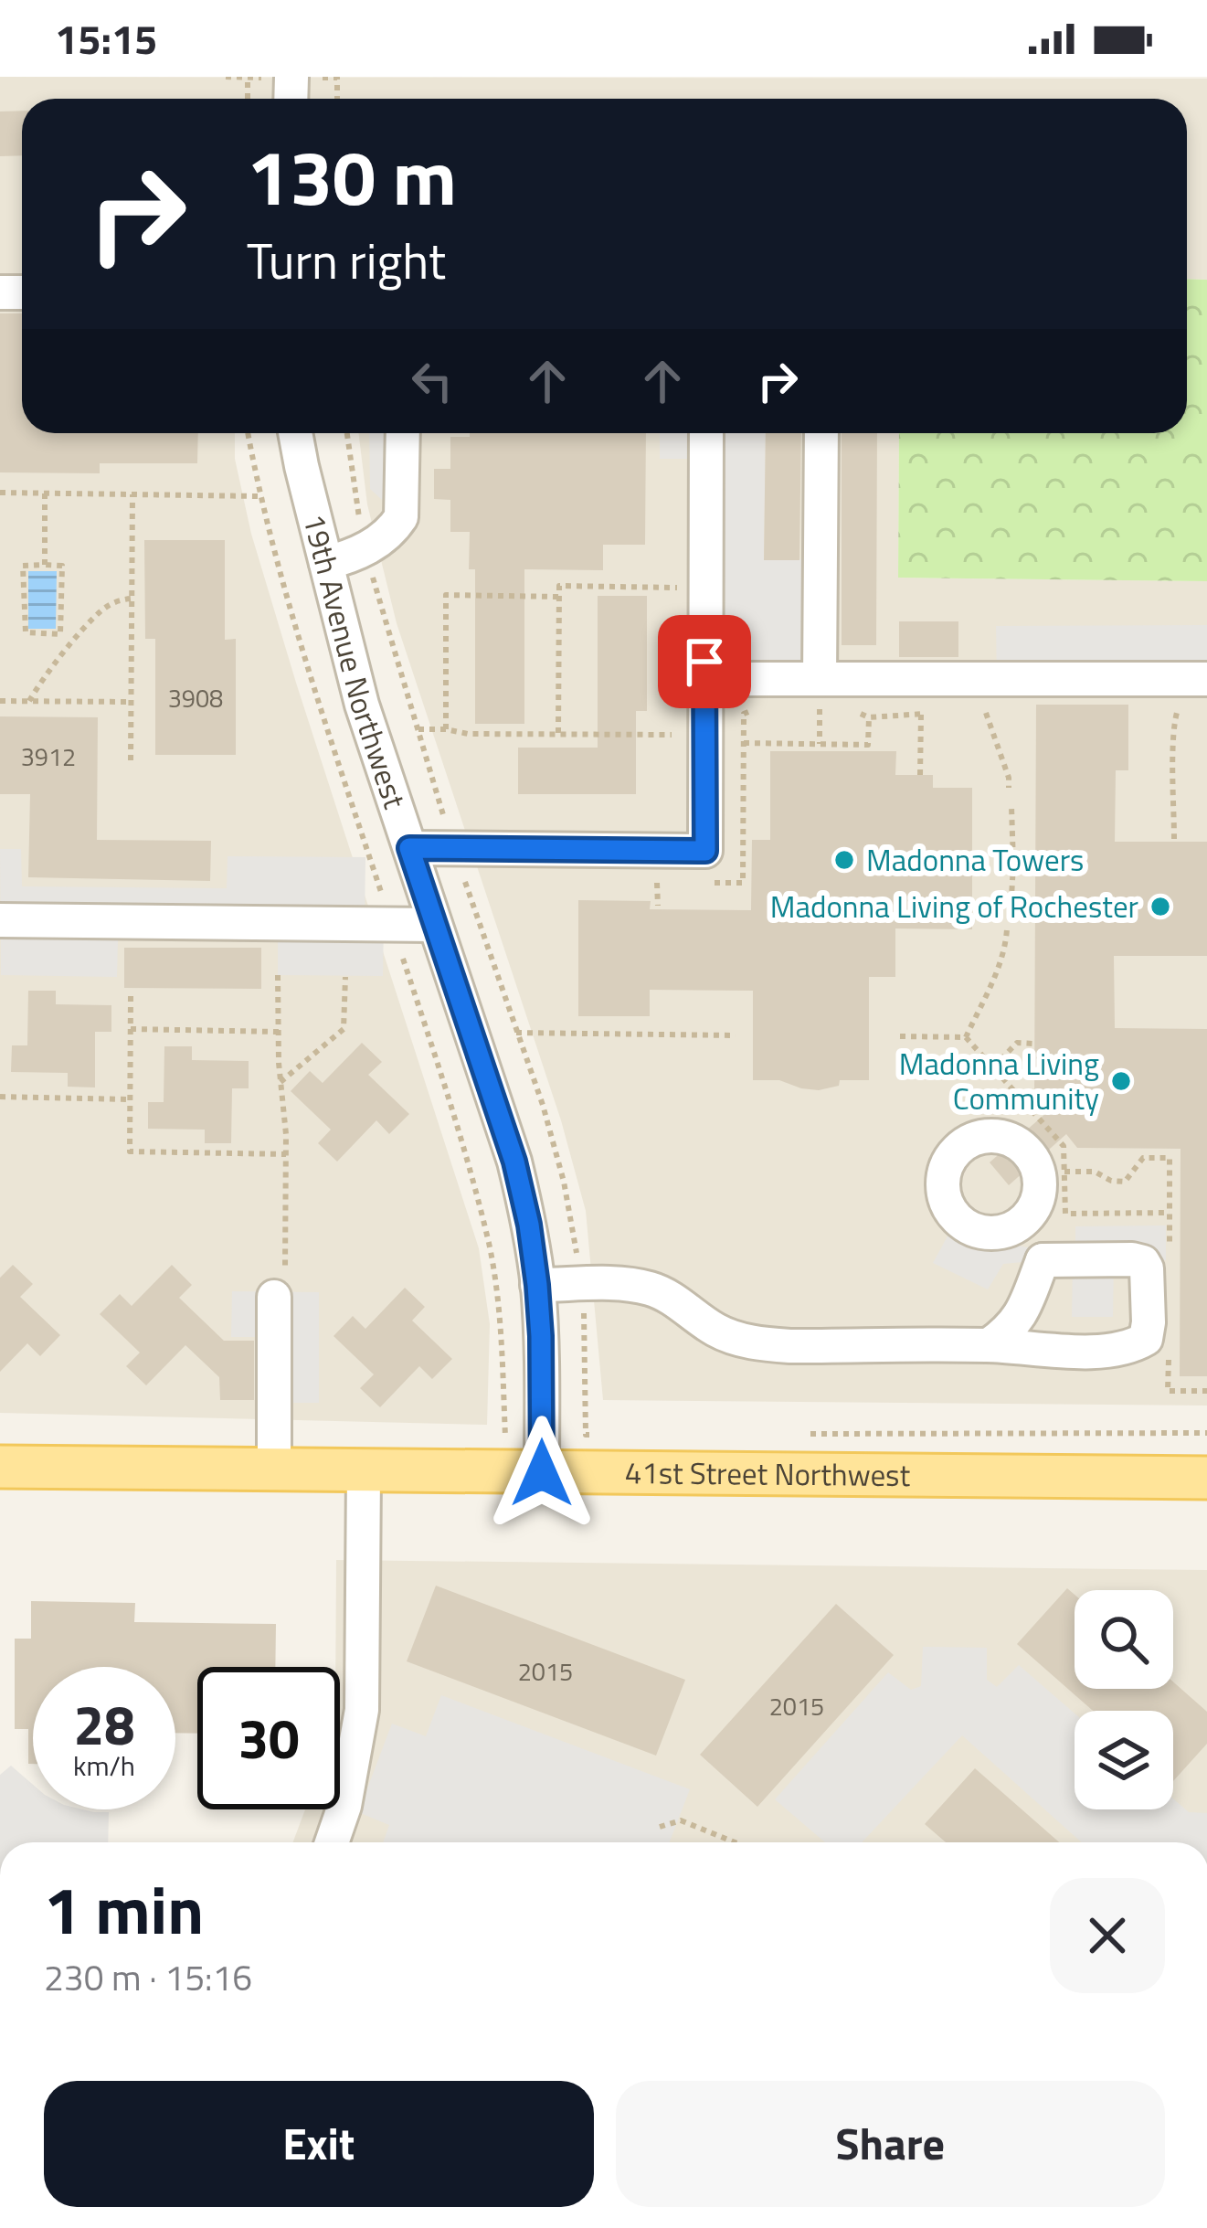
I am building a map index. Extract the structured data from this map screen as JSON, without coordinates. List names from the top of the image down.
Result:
{
  "streets": {
    "main road": ["41st Street Northwest"],
    "street": ["19th Avenue Northwest"]
  },
  "crossings": [
    ["19th Avenue Northwest", "41st Street Northwest"]
  ],
  "places": ["Madonna Towers", "Madonna Living of Rochester", "Madonna Living Community"],
  "house_numbers": [
    "3908",
    "3912",
    "2015",
    "2015"
  ],
  "page": {
    "status": "15:15",
    "turn": ["130 m", "Turn right"],
    "speed": "28 km/h",
    "limit": "30",
    "heading": ["1 min", "230 m · 15:16"],
    "buttons": ["Exit", "Share"]
  }
}
